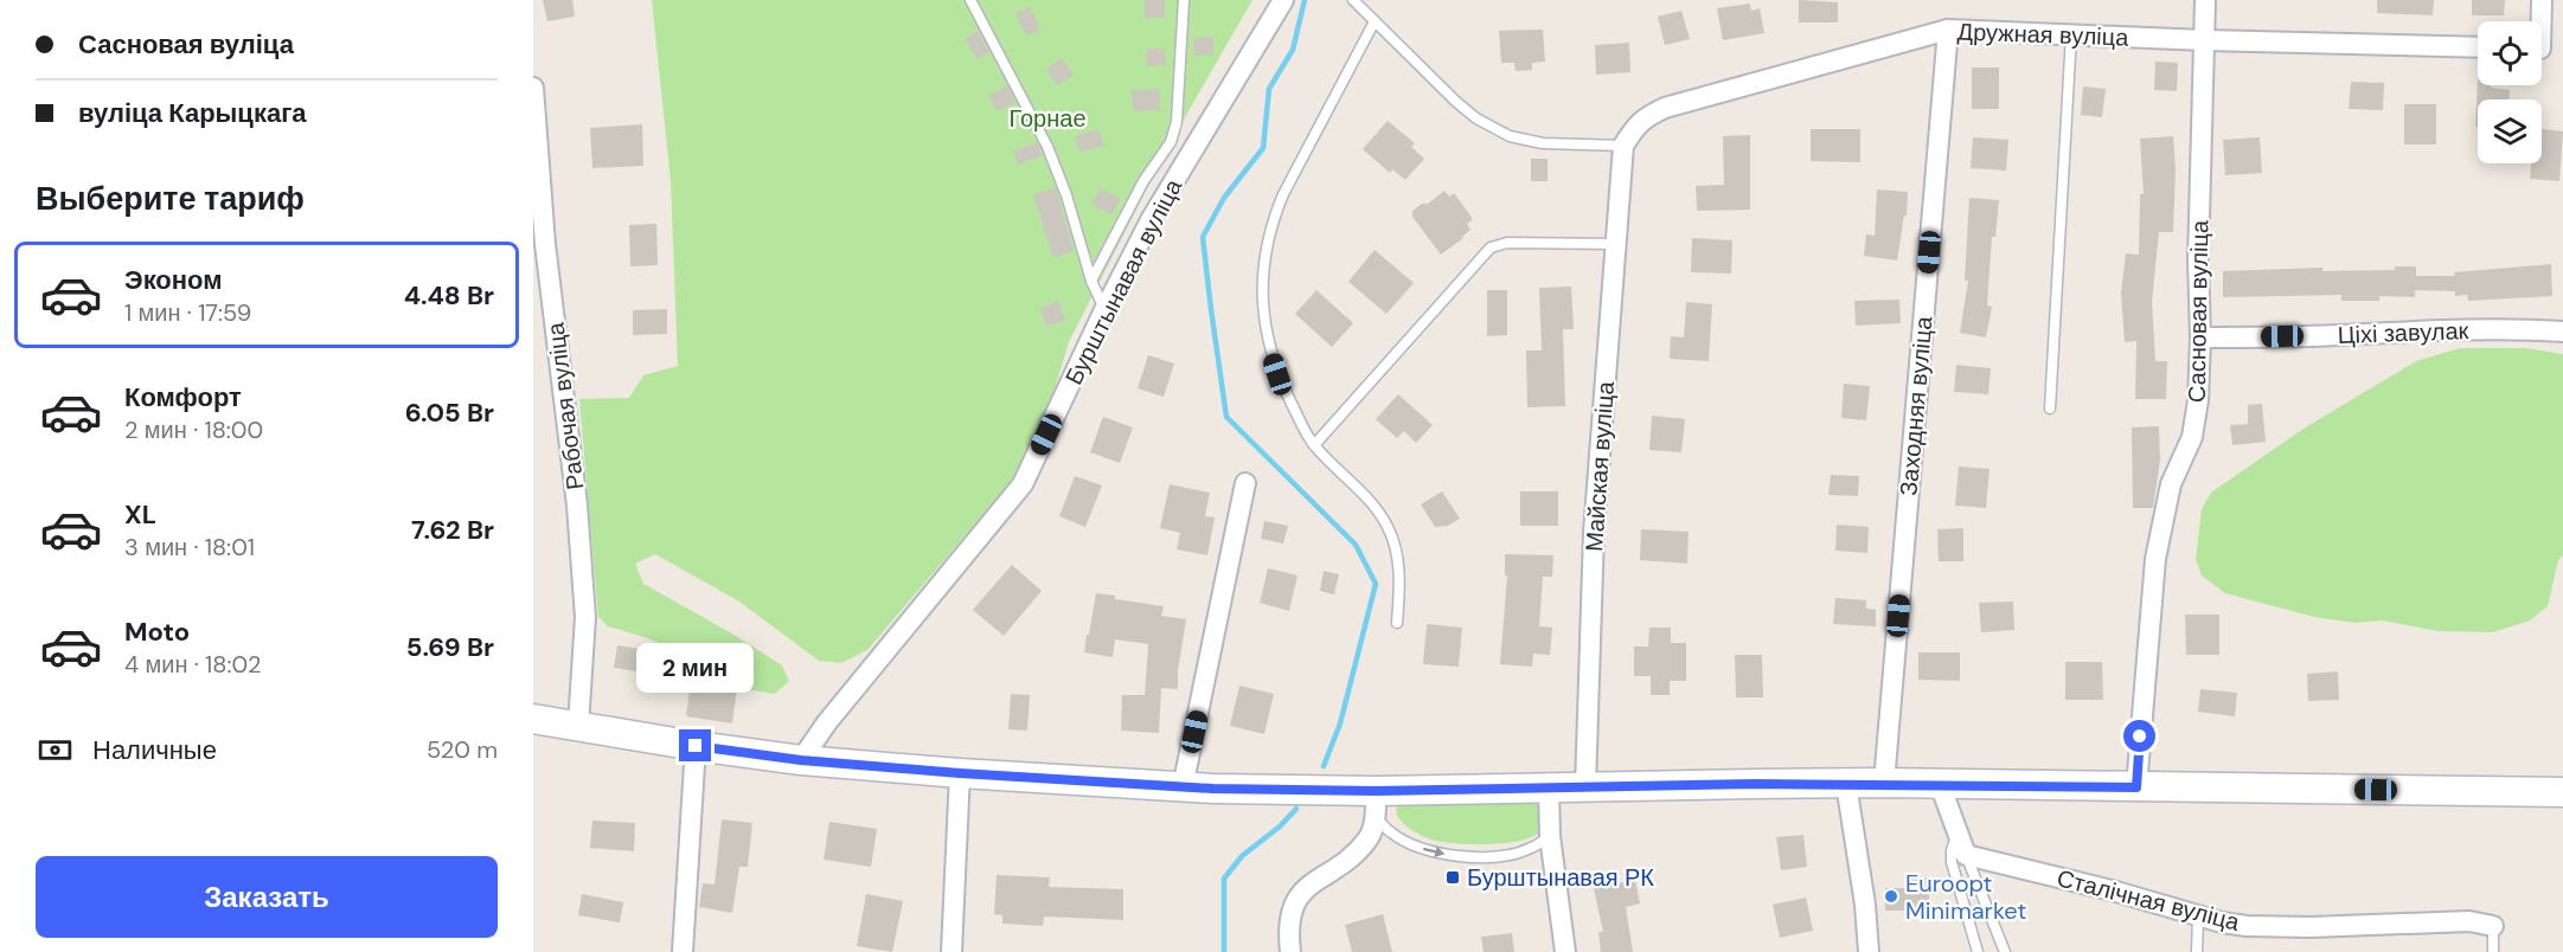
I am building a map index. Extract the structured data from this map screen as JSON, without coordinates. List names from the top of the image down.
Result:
{
  "streets": {
    "street": [
      "Дружная вуліца",
      "Бурштынавая вуліца",
      "Сасновая вуліца",
      "Ціхі завулак",
      "Рабочая вуліца",
      "Заходняя вуліца",
      "Майская вуліца",
      "Сталічная вуліца"
    ]
  },
  "crossings": [
    ["Дружная вуліца", "Сасновая вуліца"],
    ["Дружная вуліца", "Заходняя вуліца"],
    ["Дружная вуліца", "Майская вуліца"],
    ["Сасновая вуліца", "Ціхі завулак"]
  ],
  "parks": ["Горнае"],
  "places": {
    "transit": ["Бурштынавая РК"],
    "other": ["Euroopt Minimarket"]
  },
  "page": {
    "banner": ["Сасновая вуліца", "вуліца Карыцкага"],
    "heading": "Выберите тариф",
    "list": [
      {
        "name": "Эконом",
        "note": "1 мин · 17:59",
        "value": "4.48 Br"
      },
      {
        "name": "Комфорт",
        "note": "2 мин · 18:00",
        "value": "6.05 Br"
      },
      {
        "name": "XL",
        "note": "3 мин · 18:01",
        "value": "7.62 Br"
      },
      {
        "name": "Moto",
        "note": "4 мин · 18:02",
        "value": "5.69 Br"
      }
    ],
    "bubble": "2 мин",
    "pay": ["Наличные", "520 m"],
    "buttons": "Заказать"
  }
}
